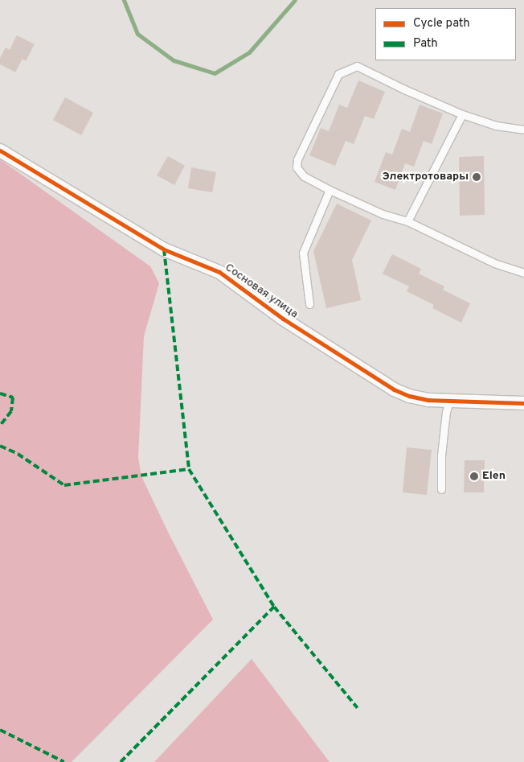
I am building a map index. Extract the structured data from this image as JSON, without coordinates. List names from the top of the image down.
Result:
{
  "streets": {
    "street": ["Сосновая улица"]
  },
  "places": ["Электротовары", "Elen"],
  "legend": ["Cycle path", "Path"]
}
